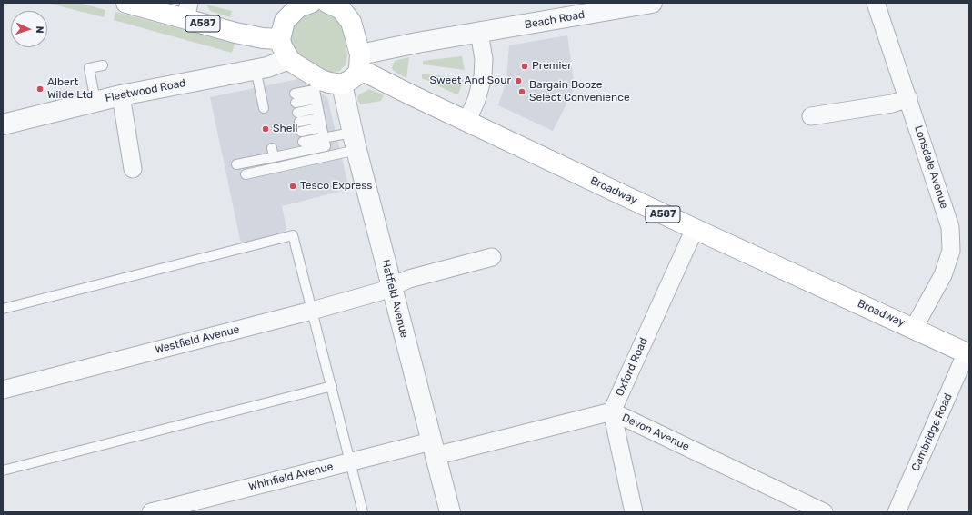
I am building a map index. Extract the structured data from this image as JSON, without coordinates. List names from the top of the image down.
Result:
{
  "streets": {
    "main road": ["A587", "Broadway"],
    "street": [
      "Beach Road",
      "Fleetwood Road",
      "Lonsdale Avenue",
      "Hatfield Avenue",
      "Westfield Avenue",
      "Oxford Road",
      "Devon Avenue",
      "Cambridge Road",
      "Whinfield Avenue"
    ]
  },
  "crossings": [
    ["Beach Road", "Broadway"],
    ["Lonsdale Avenue", "Broadway"],
    ["Broadway", "Oxford Road"],
    ["Broadway", "Cambridge Road"],
    ["Hatfield Avenue", "Westfield Avenue"],
    ["Hatfield Avenue", "Devon Avenue"],
    ["Hatfield Avenue", "Whinfield Avenue"],
    ["Oxford Road", "Devon Avenue"],
    ["Devon Avenue", "Whinfield Avenue"]
  ],
  "places": [
    "Premier",
    "Sweet And Sour",
    "Albert Wilde Ltd",
    "Bargain Booze Select Convenience",
    "Shell",
    "Tesco Express"
  ],
  "north": "right"
}
